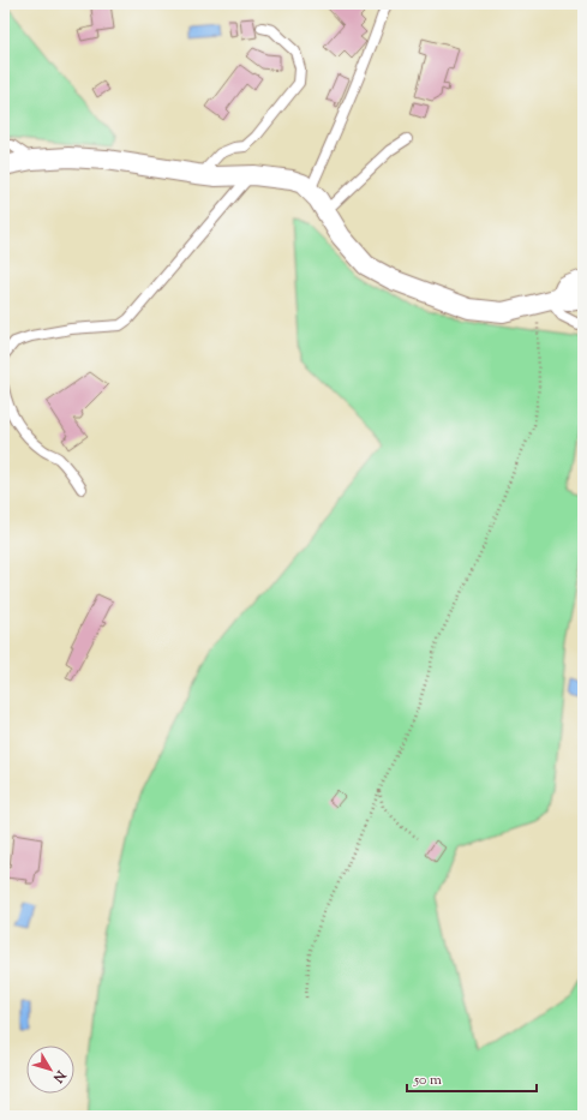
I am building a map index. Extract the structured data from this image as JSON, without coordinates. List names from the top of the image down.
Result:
{
  "scale_bar": "50 m",
  "north": "bottom right"
}
